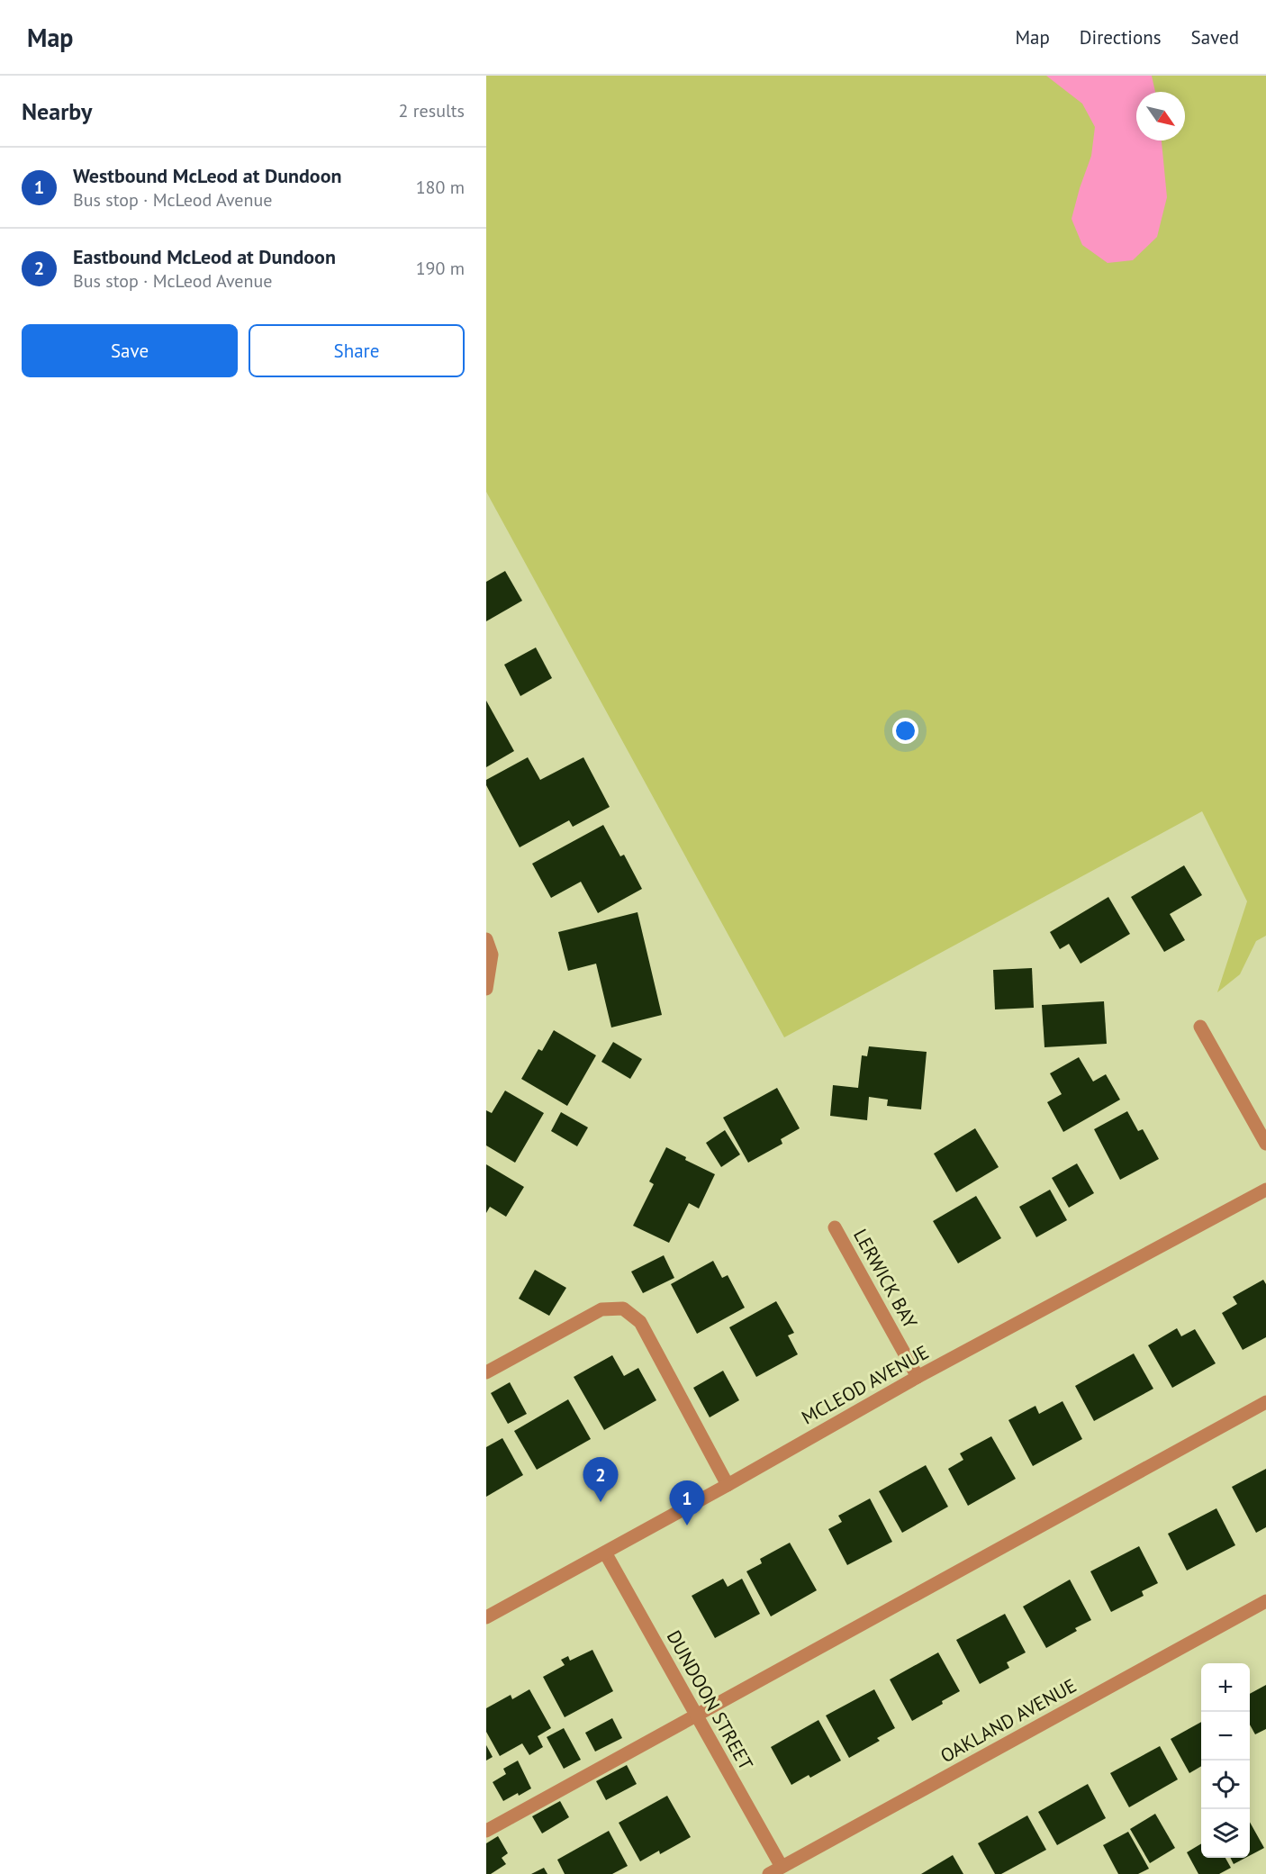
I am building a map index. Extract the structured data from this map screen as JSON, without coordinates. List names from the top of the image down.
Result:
{
  "streets": {
    "street": [
      "LERWICK BAY",
      "MCLEOD AVENUE",
      "DUNDOON STREET",
      "OAKLAND AVENUE"
    ]
  },
  "crossings": [
    ["LERWICK BAY", "MCLEOD AVENUE"],
    ["MCLEOD AVENUE", "DUNDOON STREET"],
    ["DUNDOON STREET", "OAKLAND AVENUE"]
  ],
  "north": "bottom right",
  "page": {
    "header": "Map",
    "nav": ["Map", "Directions", "Saved"],
    "heading": ["Nearby", "2 results"],
    "list": [
      {
        "mark": "1",
        "name": "Westbound McLeod at Dundoon",
        "note": "Bus stop · McLeod Avenue",
        "value": "180 m"
      },
      {
        "mark": "2",
        "name": "Eastbound McLeod at Dundoon",
        "note": "Bus stop · McLeod Avenue",
        "value": "190 m"
      }
    ],
    "buttons": ["Save", "Share"],
    "pins": ["2", "1"],
    "map_buttons": ["+", "−"]
  }
}
